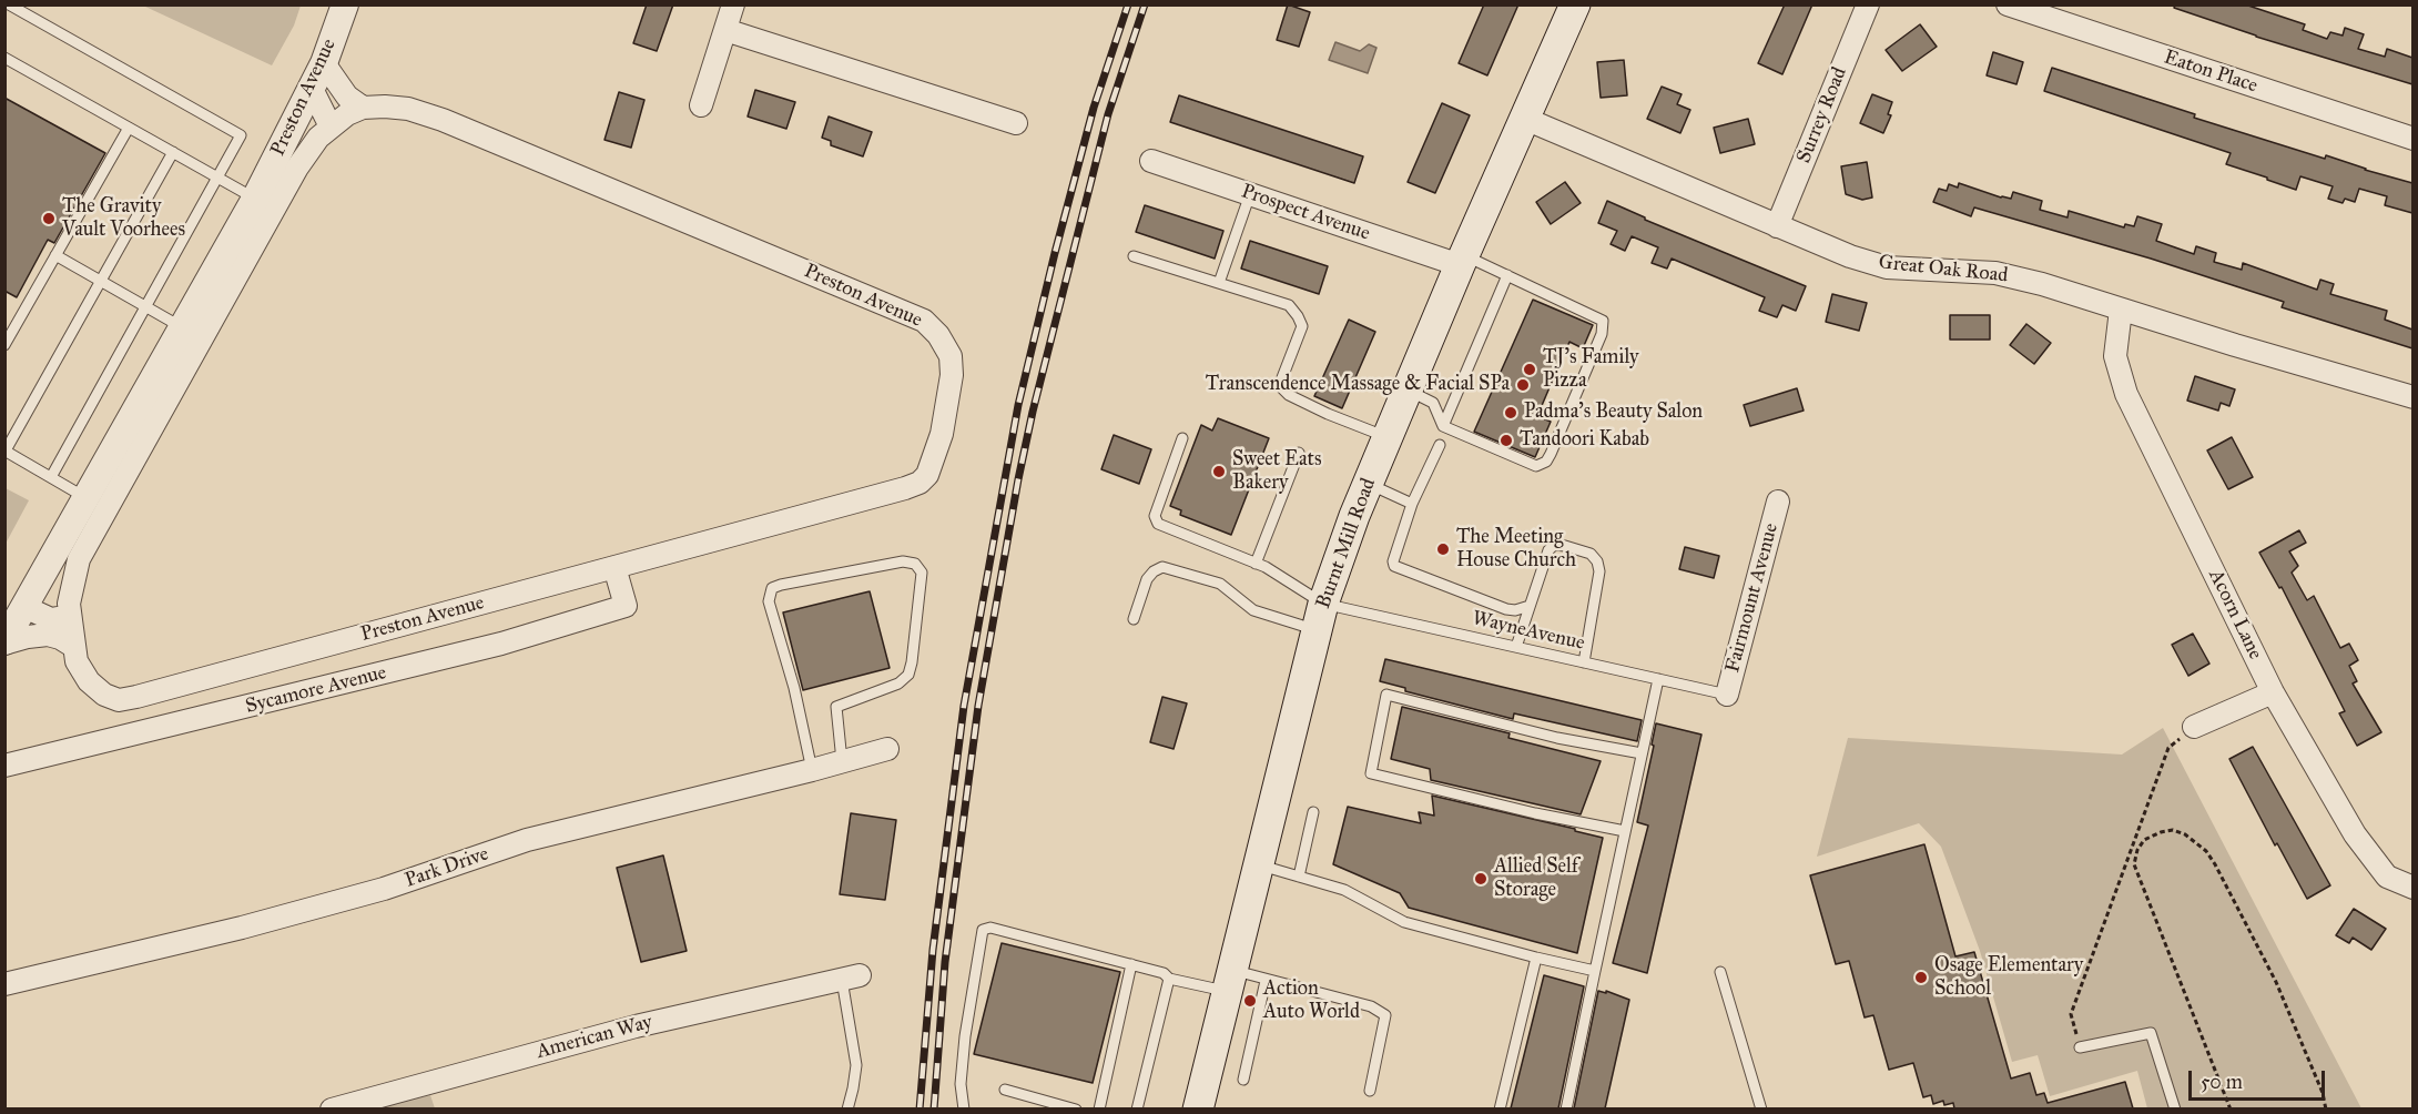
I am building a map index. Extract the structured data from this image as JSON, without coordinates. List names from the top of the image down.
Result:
{
  "streets": {
    "main road": ["Burnt Mill Road"],
    "street": [
      "Eaton Place",
      "Preston Avenue",
      "Surrey Road",
      "Prospect Avenue",
      "Great Oak Road",
      "Fairmount Avenue",
      "Acorn Lane",
      "Sycamore Avenue",
      "Park Drive",
      "American Way"
    ],
    "lane": ["WayneAvenue"]
  },
  "crossings": [
    ["Preston Avenue", "Sycamore Avenue"],
    ["Surrey Road", "Great Oak Road"],
    ["Prospect Avenue", "Burnt Mill Road"],
    ["Great Oak Road", "Burnt Mill Road"],
    ["Great Oak Road", "Acorn Lane"],
    ["Burnt Mill Road", "WayneAvenue"],
    ["Fairmount Avenue", "WayneAvenue"]
  ],
  "places": [
    "The Gravity Vault Voorhees",
    "TJ's Family Pizza",
    "Transcendence Massage & Facial SPa",
    "Padma's Beauty Salon",
    "Tandoori Kabab",
    "Sweet Eats Bakery",
    "The Meeting House Church",
    "Allied Self Storage",
    "Osage Elementary School",
    "Action Auto World"
  ],
  "scale_bar": "50 m"
}
